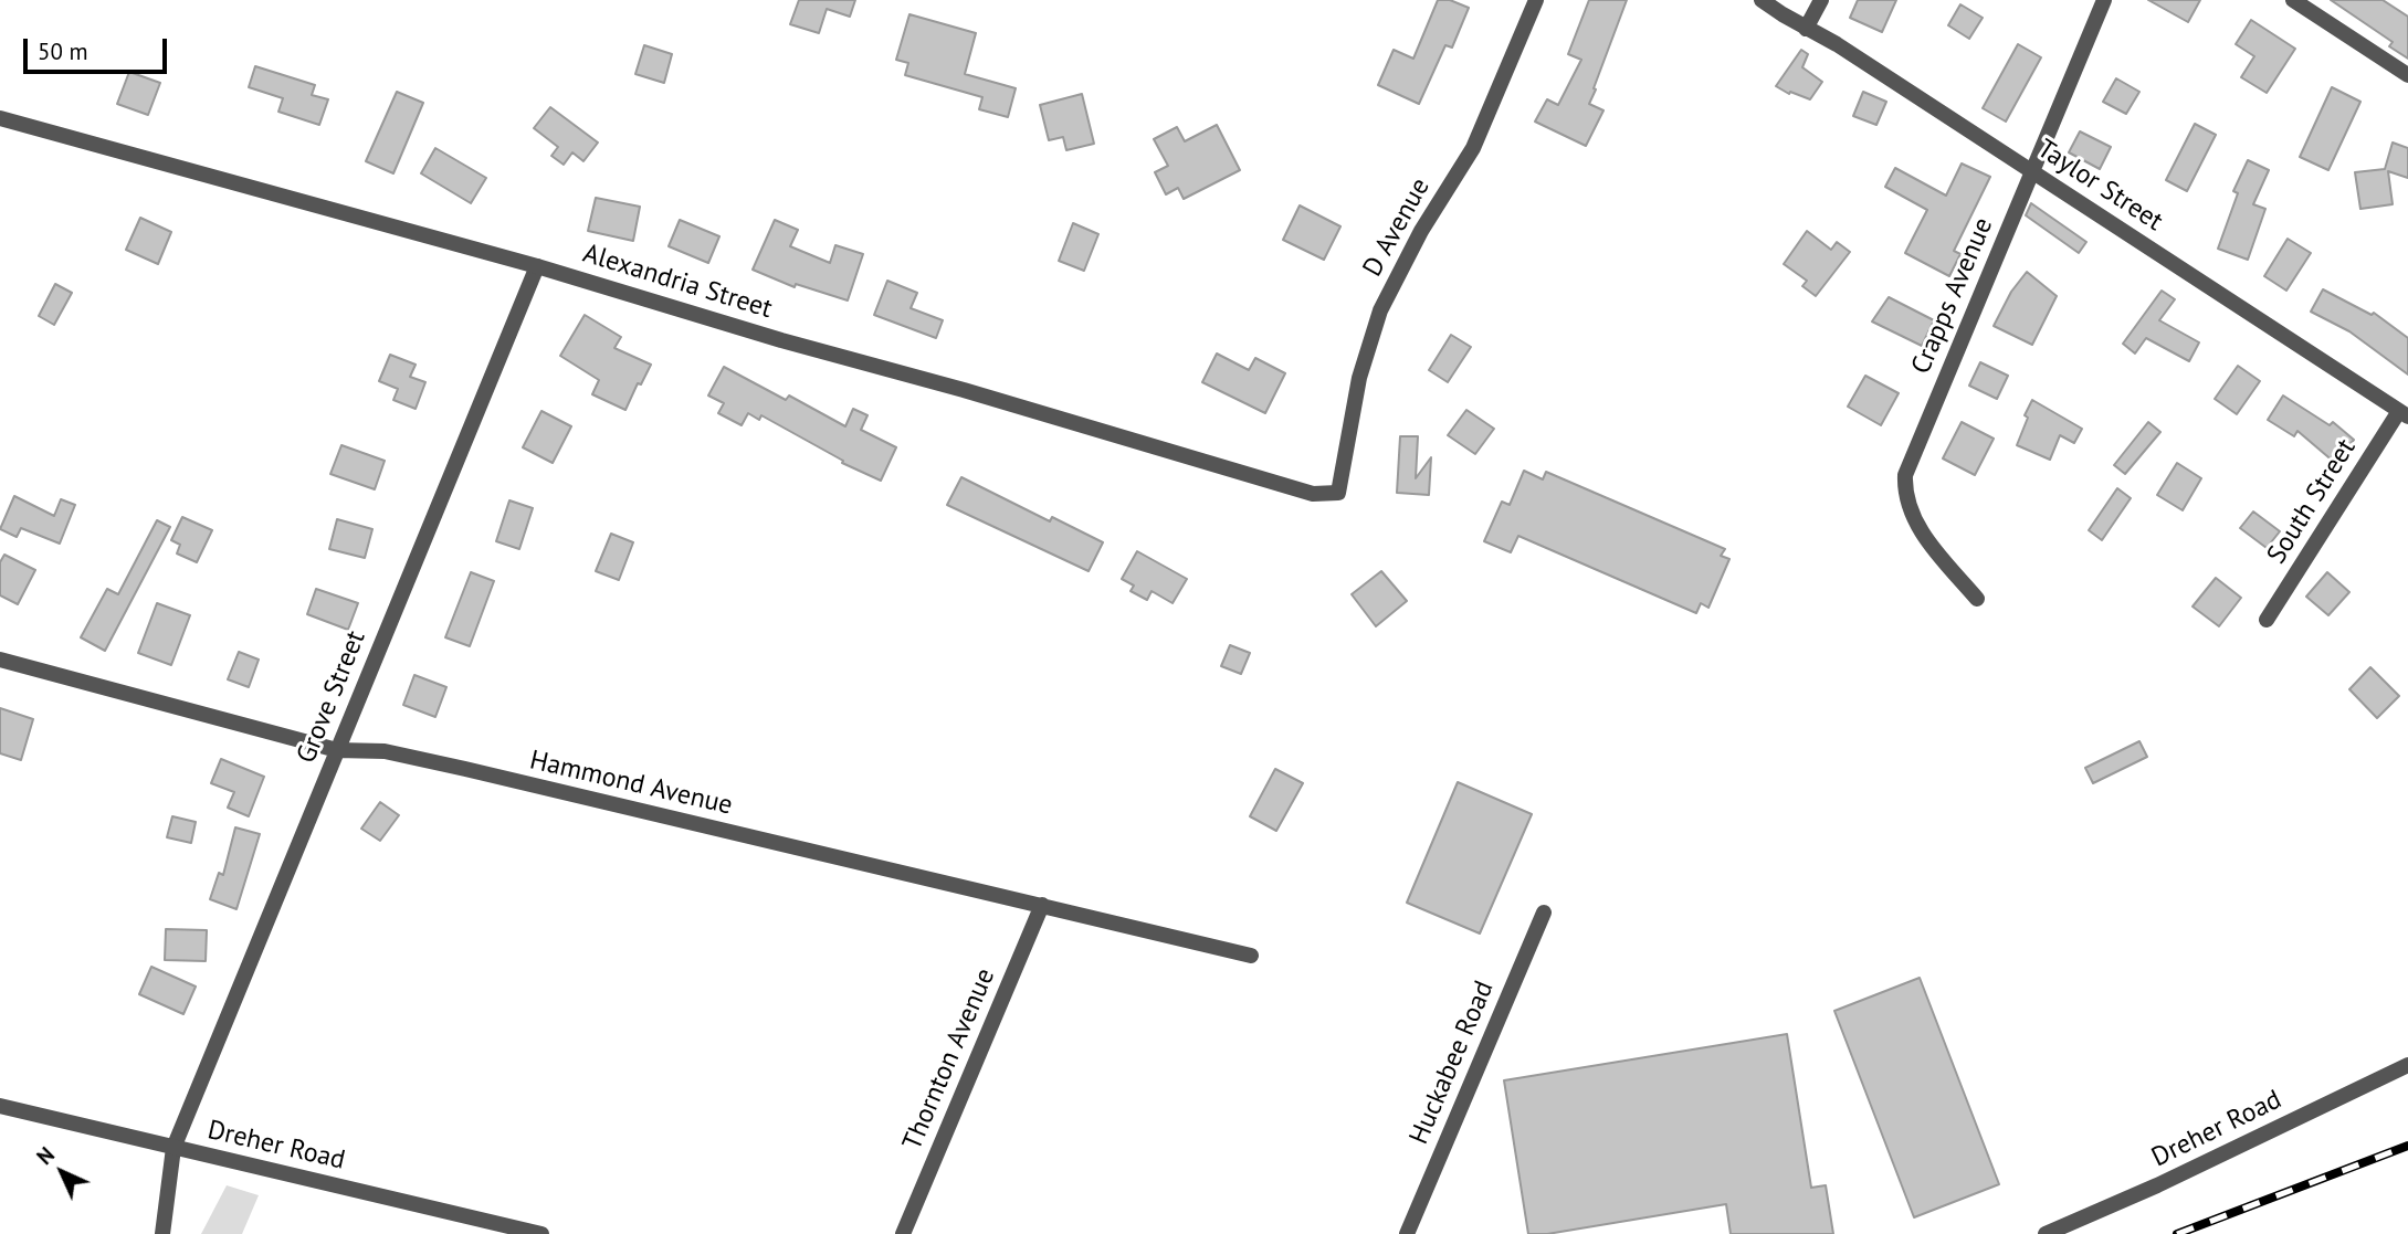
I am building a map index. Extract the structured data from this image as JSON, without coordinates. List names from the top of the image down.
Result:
{
  "streets": {
    "street": [
      "Taylor Street",
      "D Avenue",
      "Alexandria Street",
      "Crapps Avenue",
      "South Street",
      "Grove Street",
      "Hammond Avenue",
      "Thornton Avenue",
      "Huckabee Road",
      "Dreher Road"
    ]
  },
  "crossings": [
    ["Taylor Street", "Crapps Avenue"],
    ["Taylor Street", "South Street"],
    ["D Avenue", "Alexandria Street"],
    ["Alexandria Street", "Grove Street"],
    ["Grove Street", "Hammond Avenue"],
    ["Grove Street", "Dreher Road"],
    ["Hammond Avenue", "Thornton Avenue"]
  ],
  "scale_bar": "50 m",
  "north": "top left"
}
